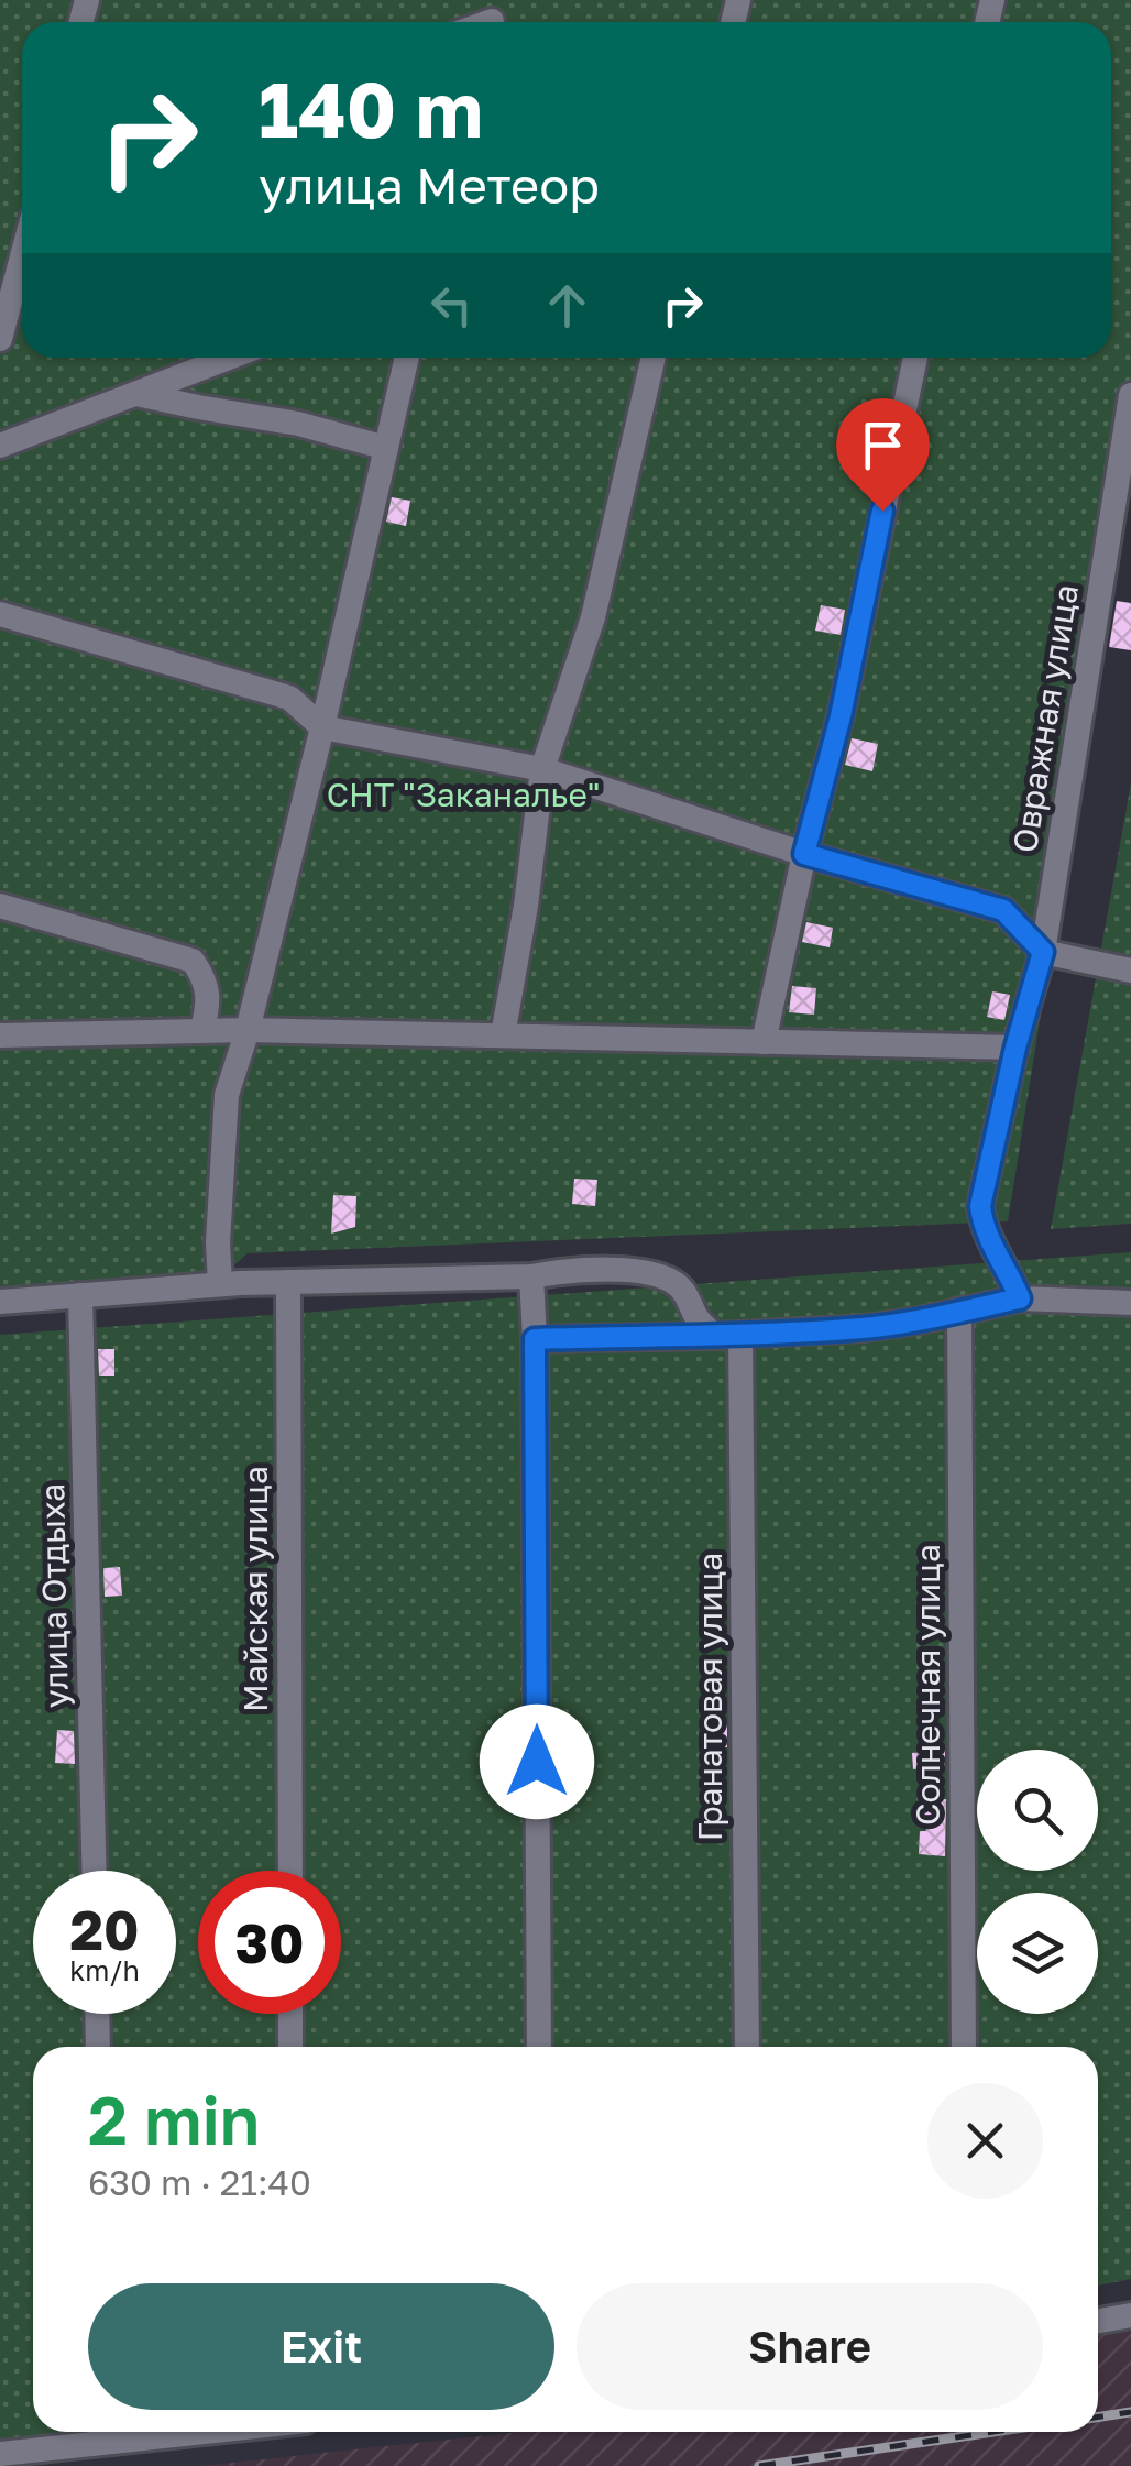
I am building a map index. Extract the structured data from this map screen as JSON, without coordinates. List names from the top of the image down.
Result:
{
  "streets": {
    "street": [
      "Овражная улица",
      "Майская улица",
      "улица Отдыха",
      "Солнечная улица",
      "Гранатовая улица"
    ]
  },
  "parks": ["СНТ \"Заканалье\""],
  "page": {
    "turn": ["140 m", "улица Метеор"],
    "speed": "20 km/h",
    "limit": "30",
    "heading": ["2 min", "630 m · 21:40"],
    "buttons": ["Exit", "Share"]
  }
}
